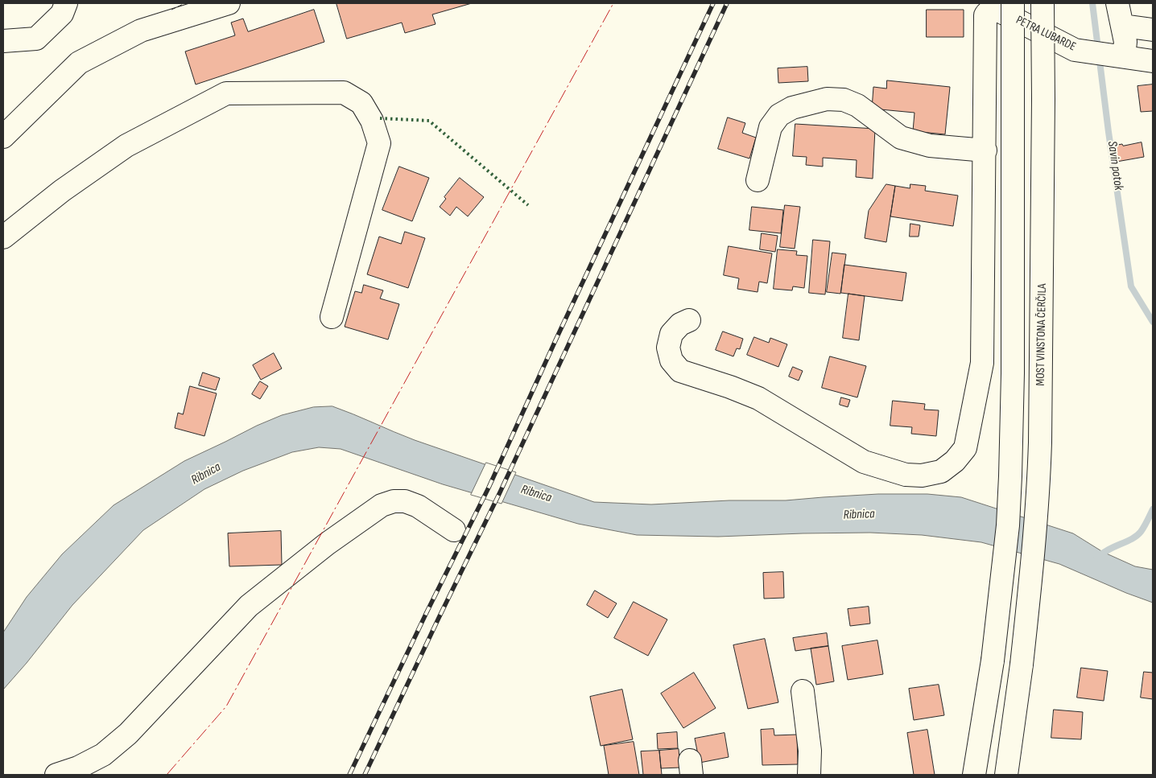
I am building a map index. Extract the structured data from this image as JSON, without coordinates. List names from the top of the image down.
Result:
{
  "streets": {
    "main road": ["PETRA LUBARDE", "MOST VINSTONA ČERČILA"]
  },
  "water": ["Savin potok", "Ribnica"]
}
